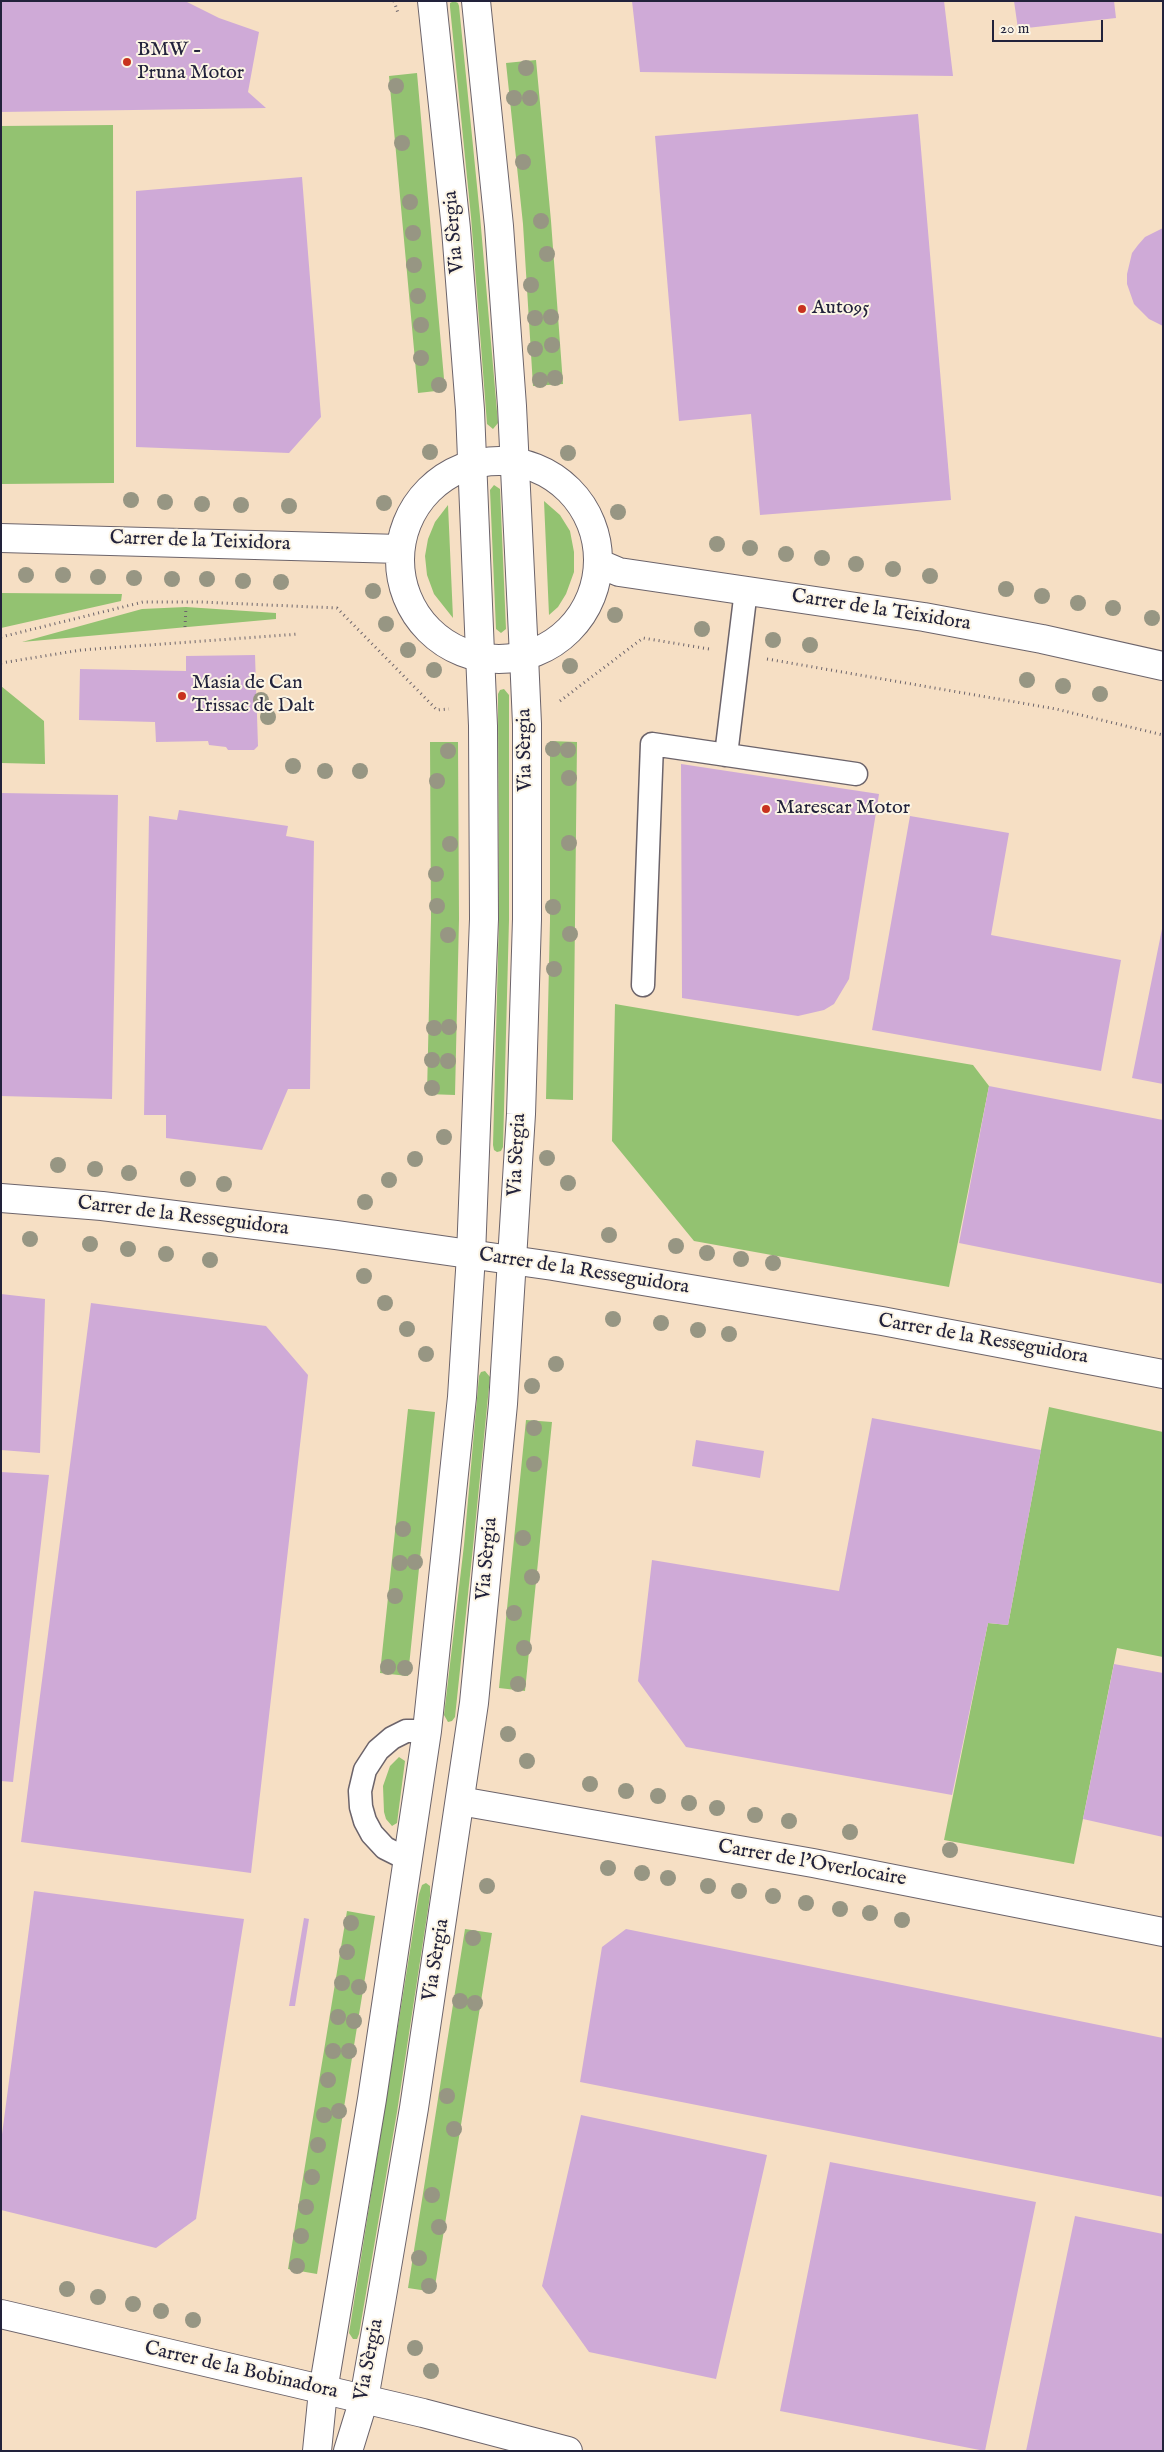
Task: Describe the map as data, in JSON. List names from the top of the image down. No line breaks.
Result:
{"streets":{"main road":["Via Sèrgia","Carrer de la Teixidora","Carrer de la Resseguidora","Carrer de l'Overlocaire","Carrer de la Bobinadora"]},"crossings":[["Via Sèrgia","Carrer de la Resseguidora"],["Via Sèrgia","Carrer de l'Overlocaire"],["Via Sèrgia","Carrer de la Bobinadora"]],"places":["BMW - Pruna Motor","Auto95","Masia de Can Trissac de Dalt","Marescar Motor"],"scale_bar":"20 m"}
